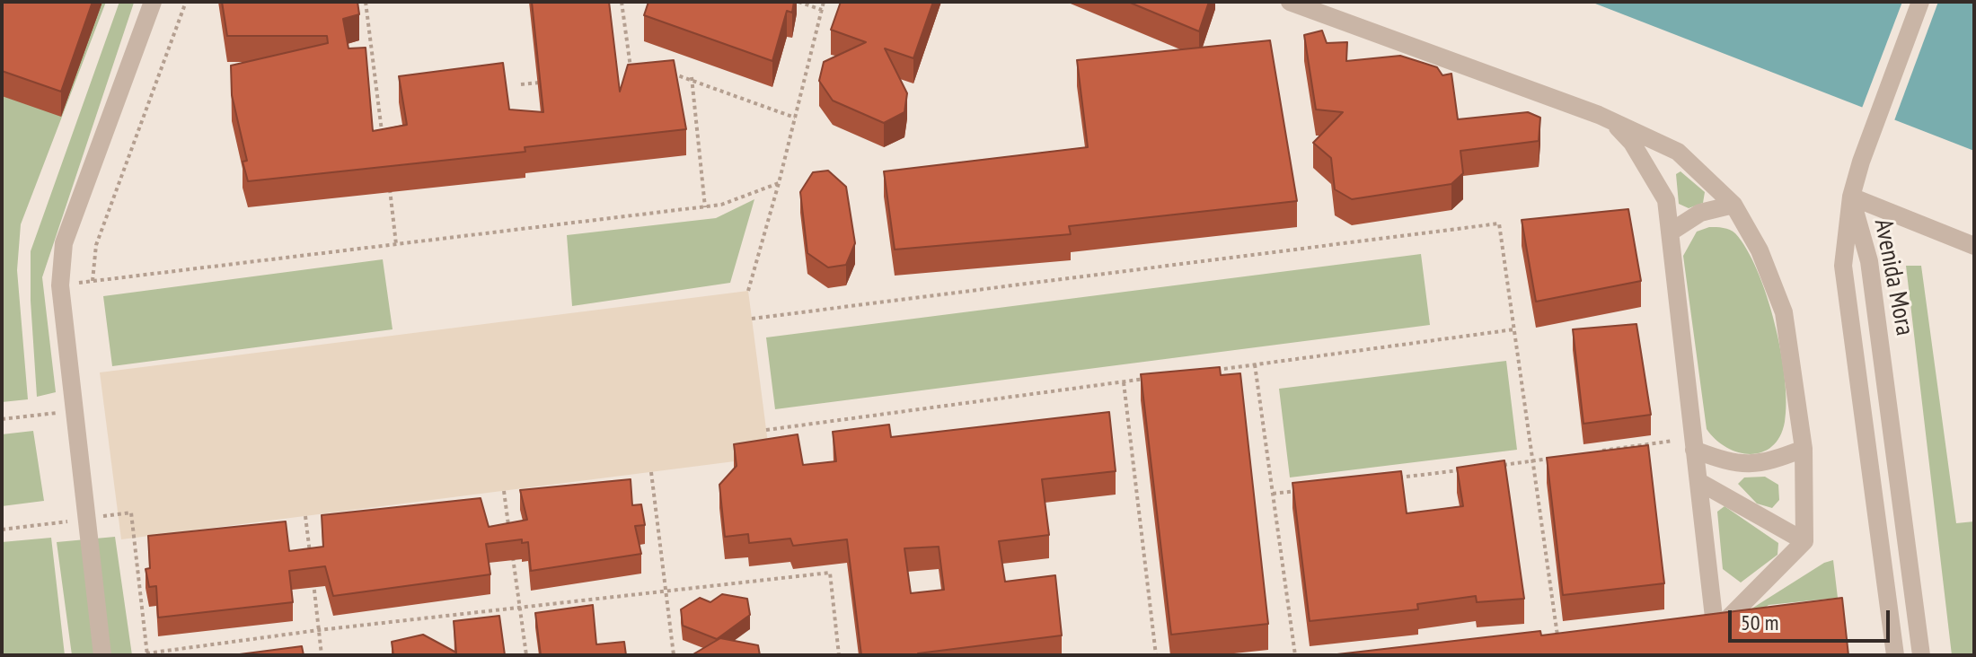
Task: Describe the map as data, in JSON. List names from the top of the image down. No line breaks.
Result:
{"streets":{"street":["Avenida Mora"]},"scale_bar":"50 m"}
